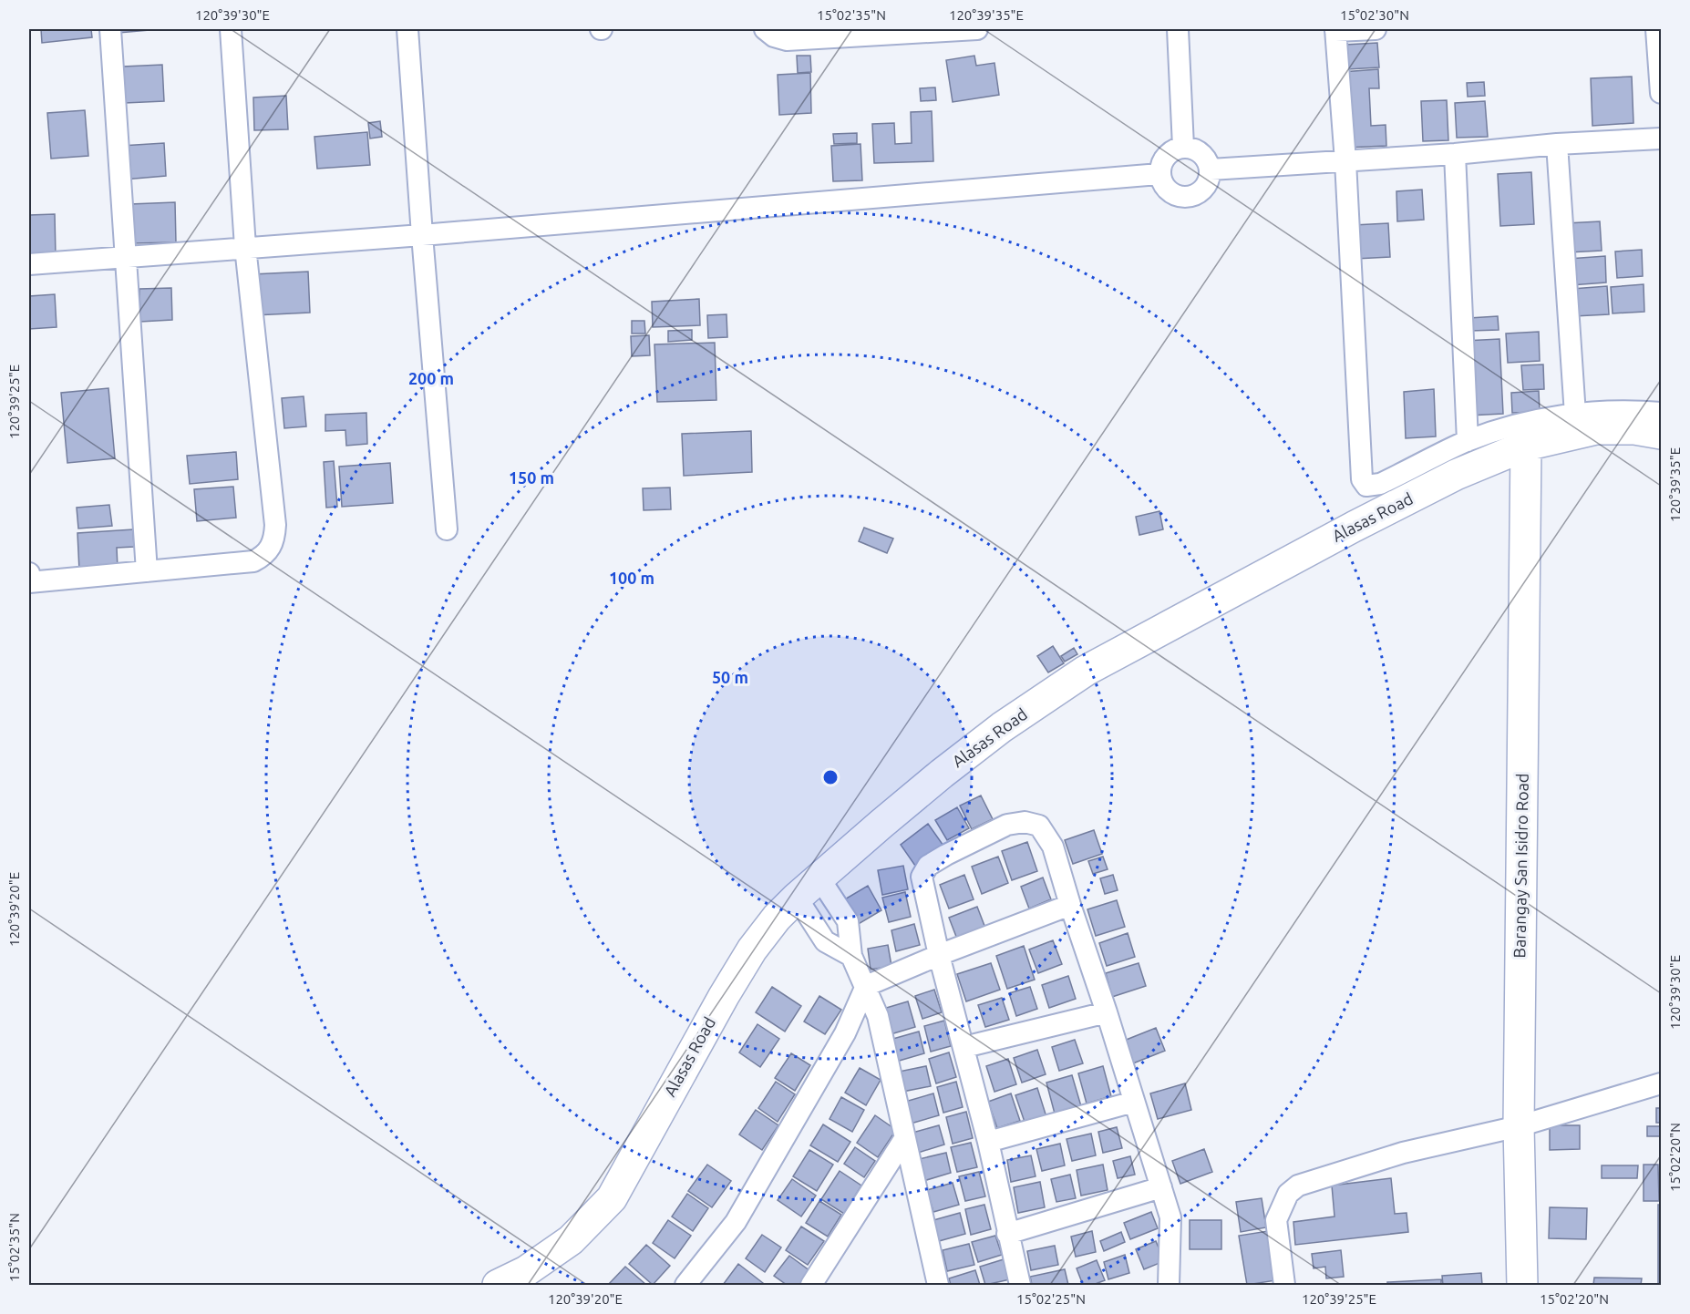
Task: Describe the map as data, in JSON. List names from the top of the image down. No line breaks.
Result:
{"streets":{"street":["Alasas Road","Barangay San Isidro Road"]},"crossings":[["Alasas Road","Barangay San Isidro Road"]],"coordinates":["120°39'30\"E","15°02'35\"N","120°39'35\"E","15°02'30\"N","120°39'25\"E","120°39'20\"E","15°02'20\"N","15°02'25\"N"],"rings":["200 m","150 m","100 m","50 m"]}
